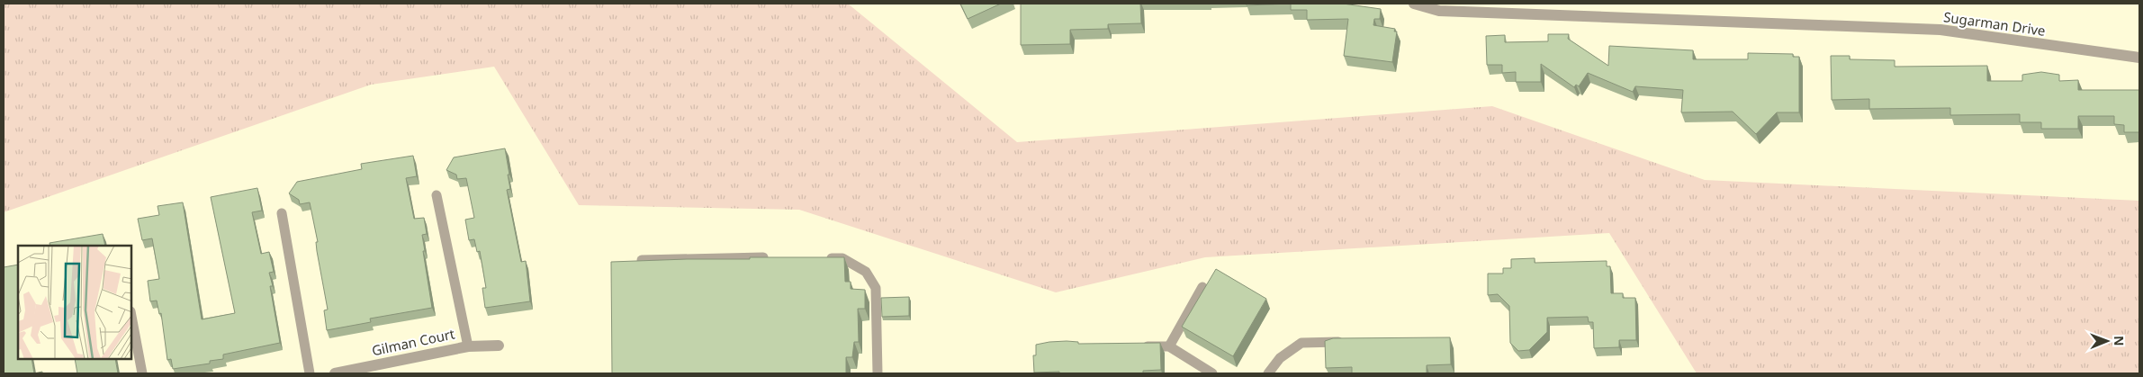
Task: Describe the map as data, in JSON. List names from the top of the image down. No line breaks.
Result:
{"streets":{"street":["Sugarman Drive","Gilman Court"]},"north":"right"}
